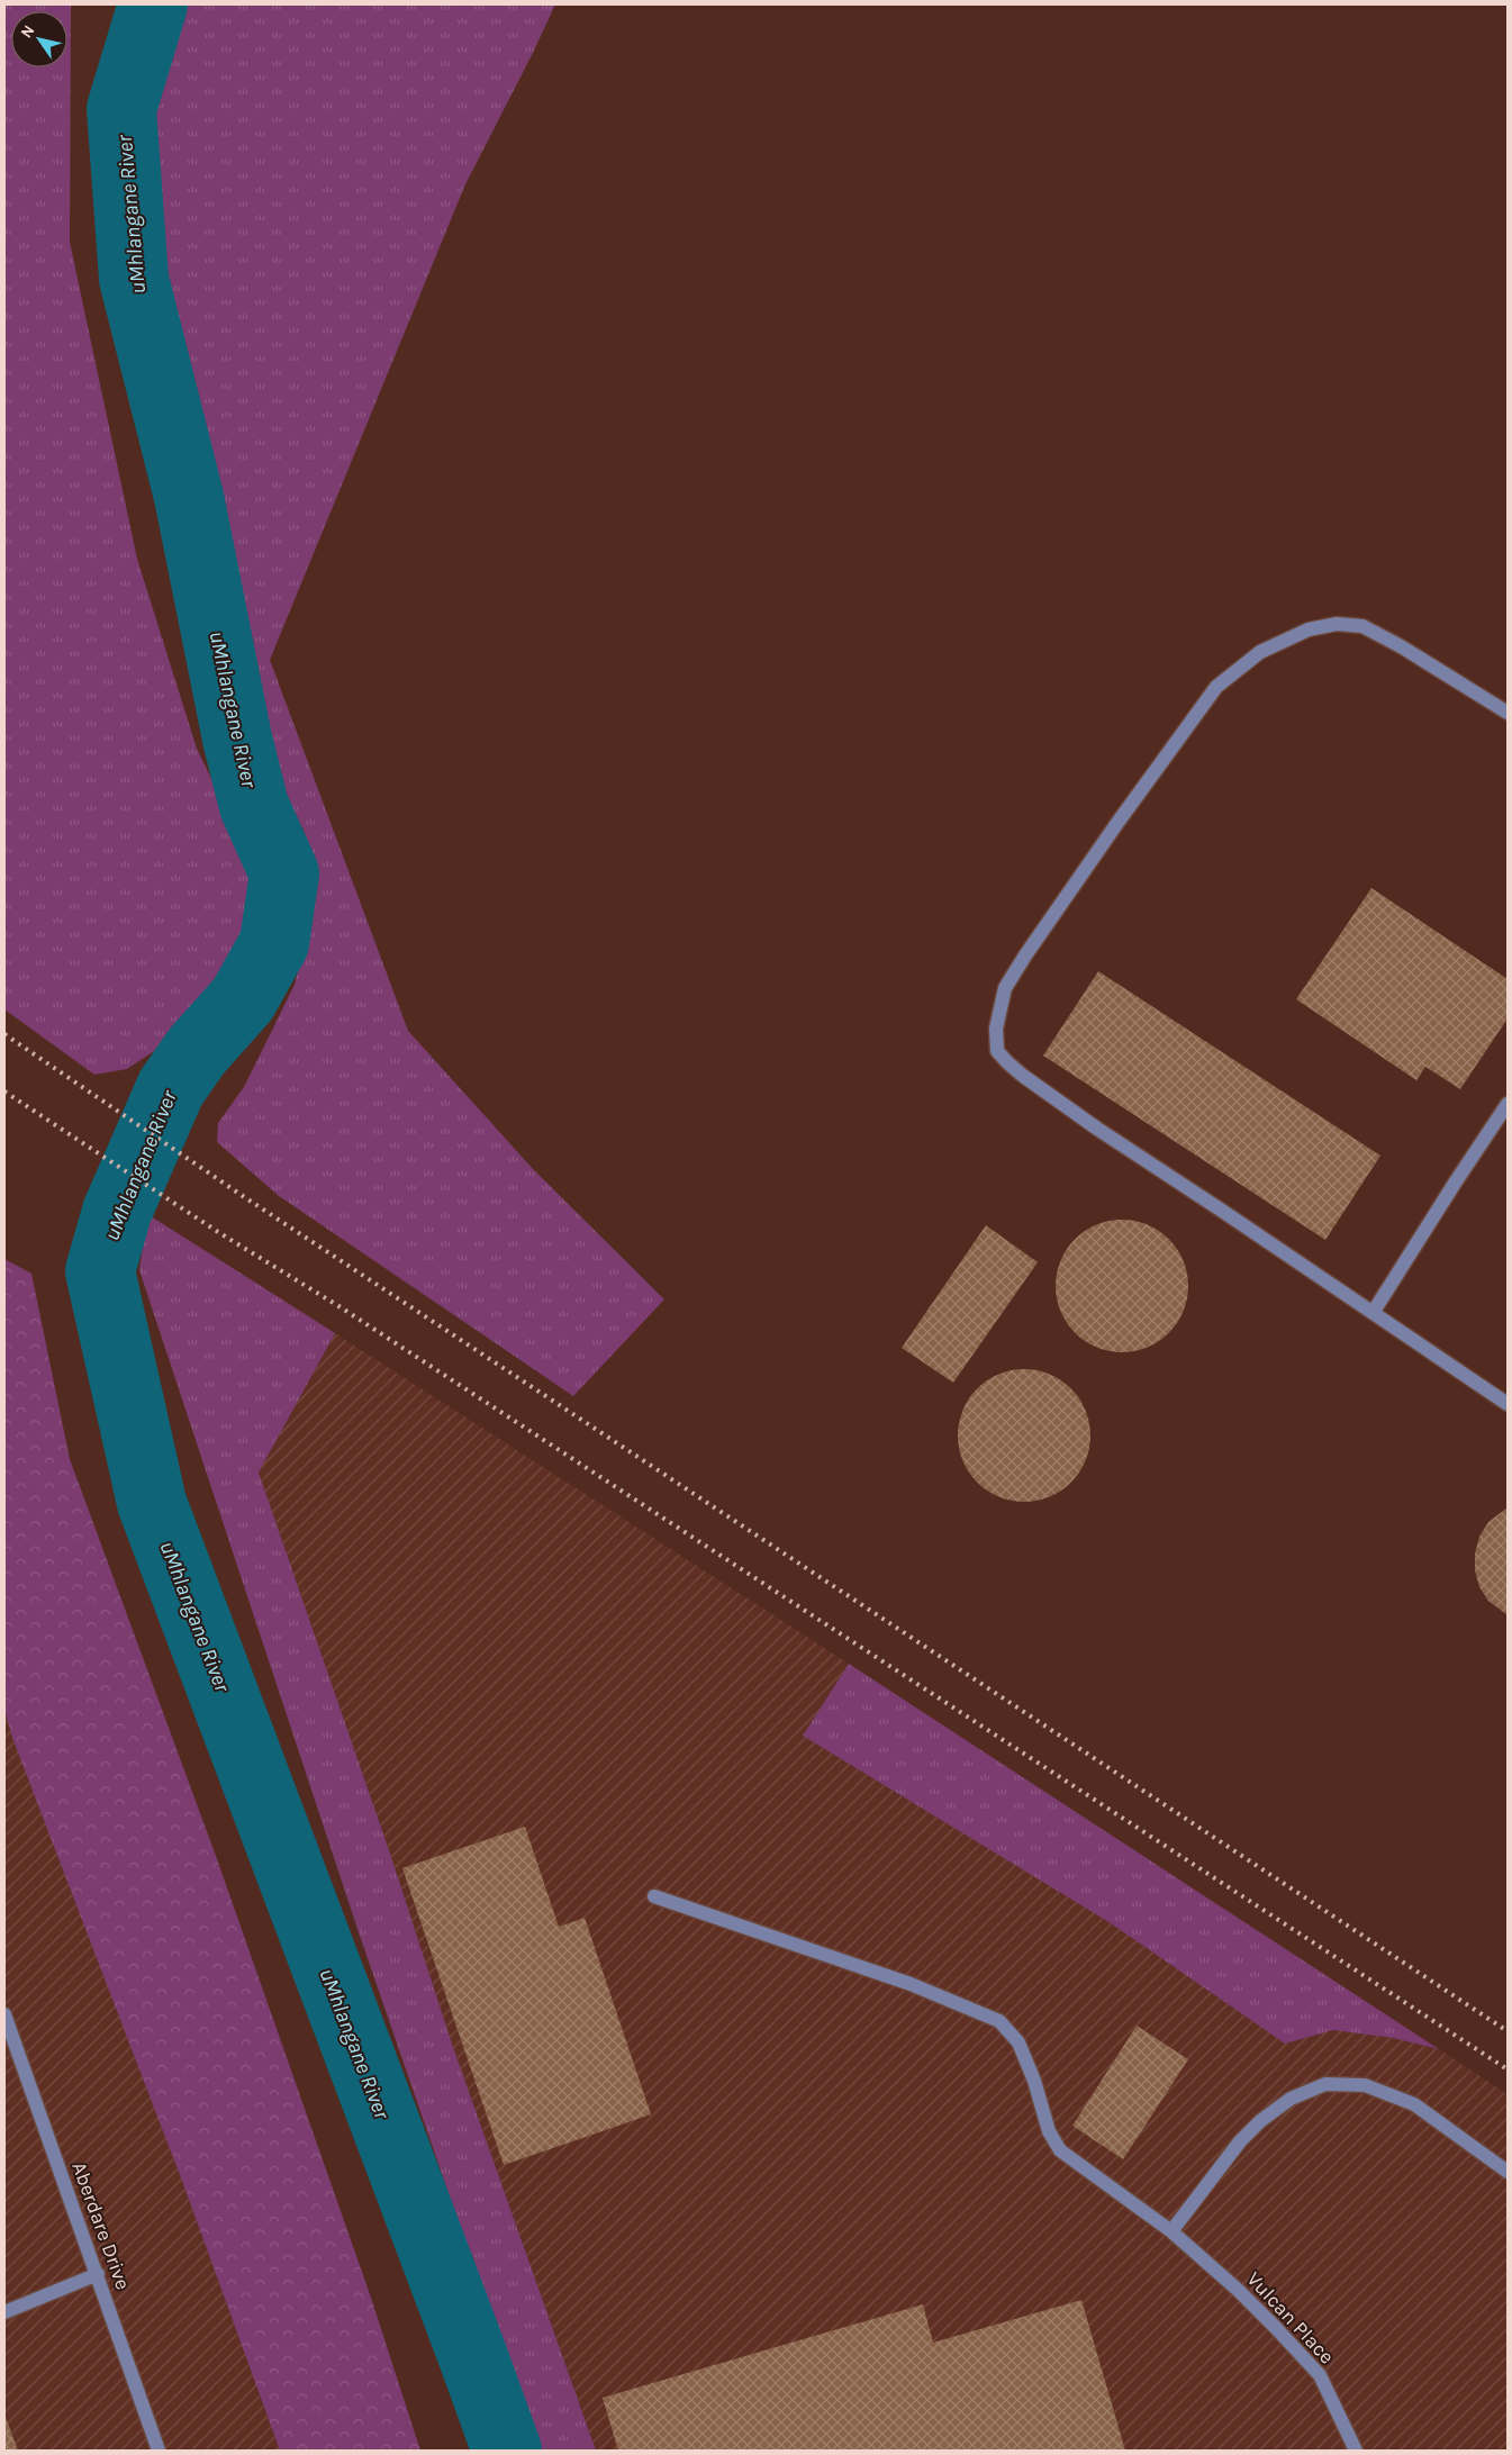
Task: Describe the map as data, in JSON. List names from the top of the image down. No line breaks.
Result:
{"streets":{"street":["Aberdare Drive","Vulcan Place"]},"water":["uMhlangane River"],"north":"top left"}
